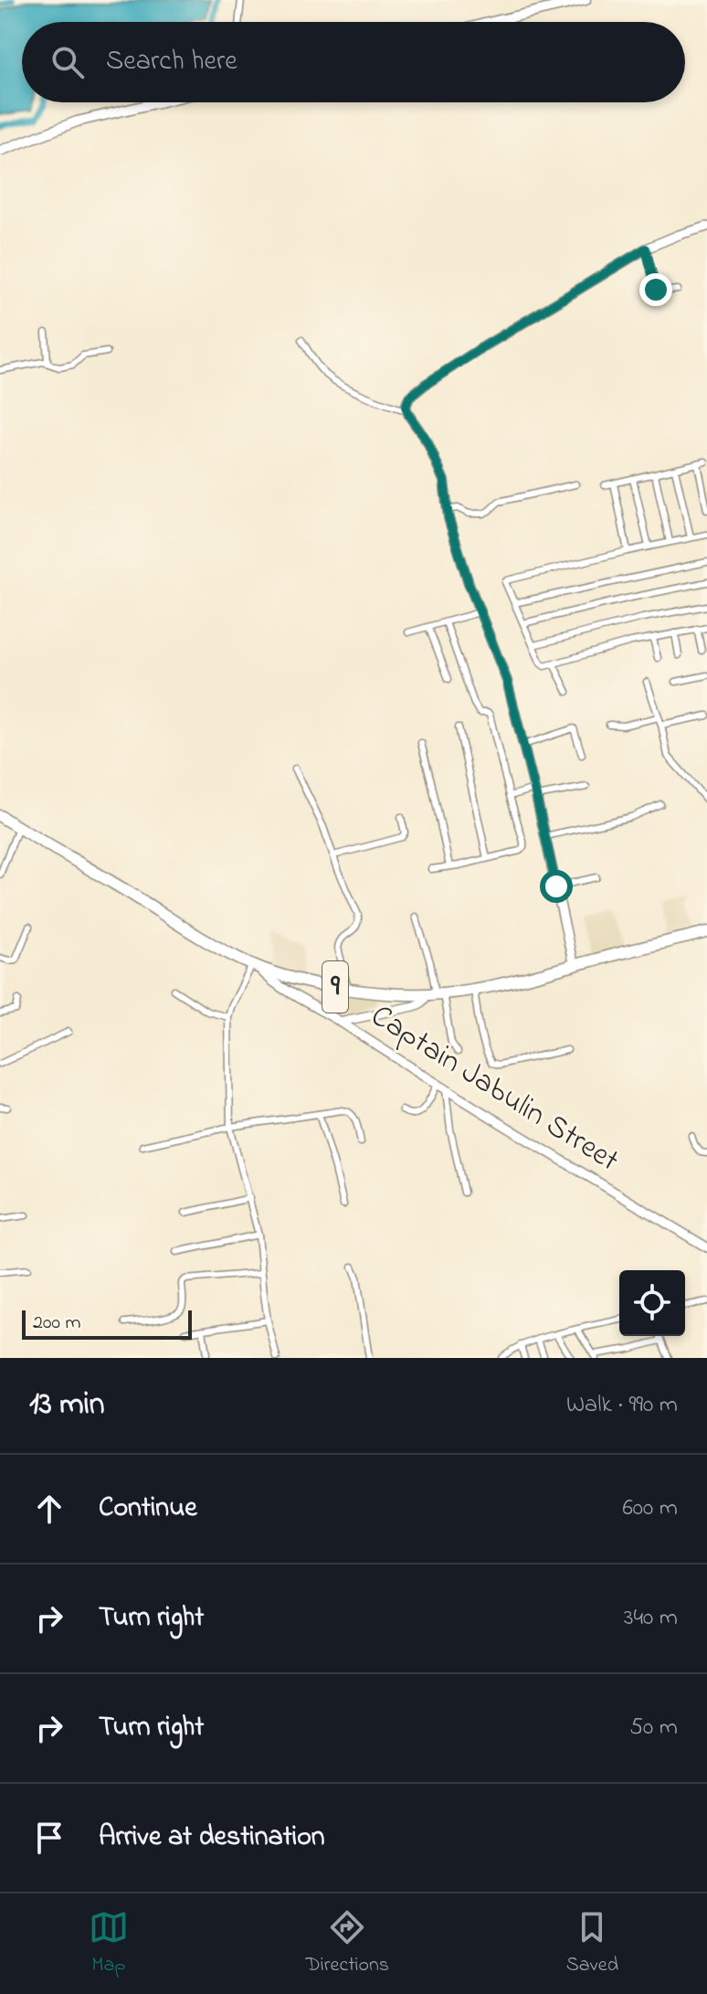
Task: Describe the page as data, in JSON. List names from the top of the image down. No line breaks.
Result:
{"streets":{"highway":["9"],"street":["Captain Jabulin Street"]},"crossings":[["9","Captain Jabulin Street"]],"scale_bar":"200 m","page":{"search":"Search here","scale":"200 m","heading":["13 min","Walk · 990 m"],"list":[["Continue","600 m"],["Turn right","340 m"],["Turn right","50 m"],"Arrive at destination"],"nav":["Map","Directions","Saved"]}}
